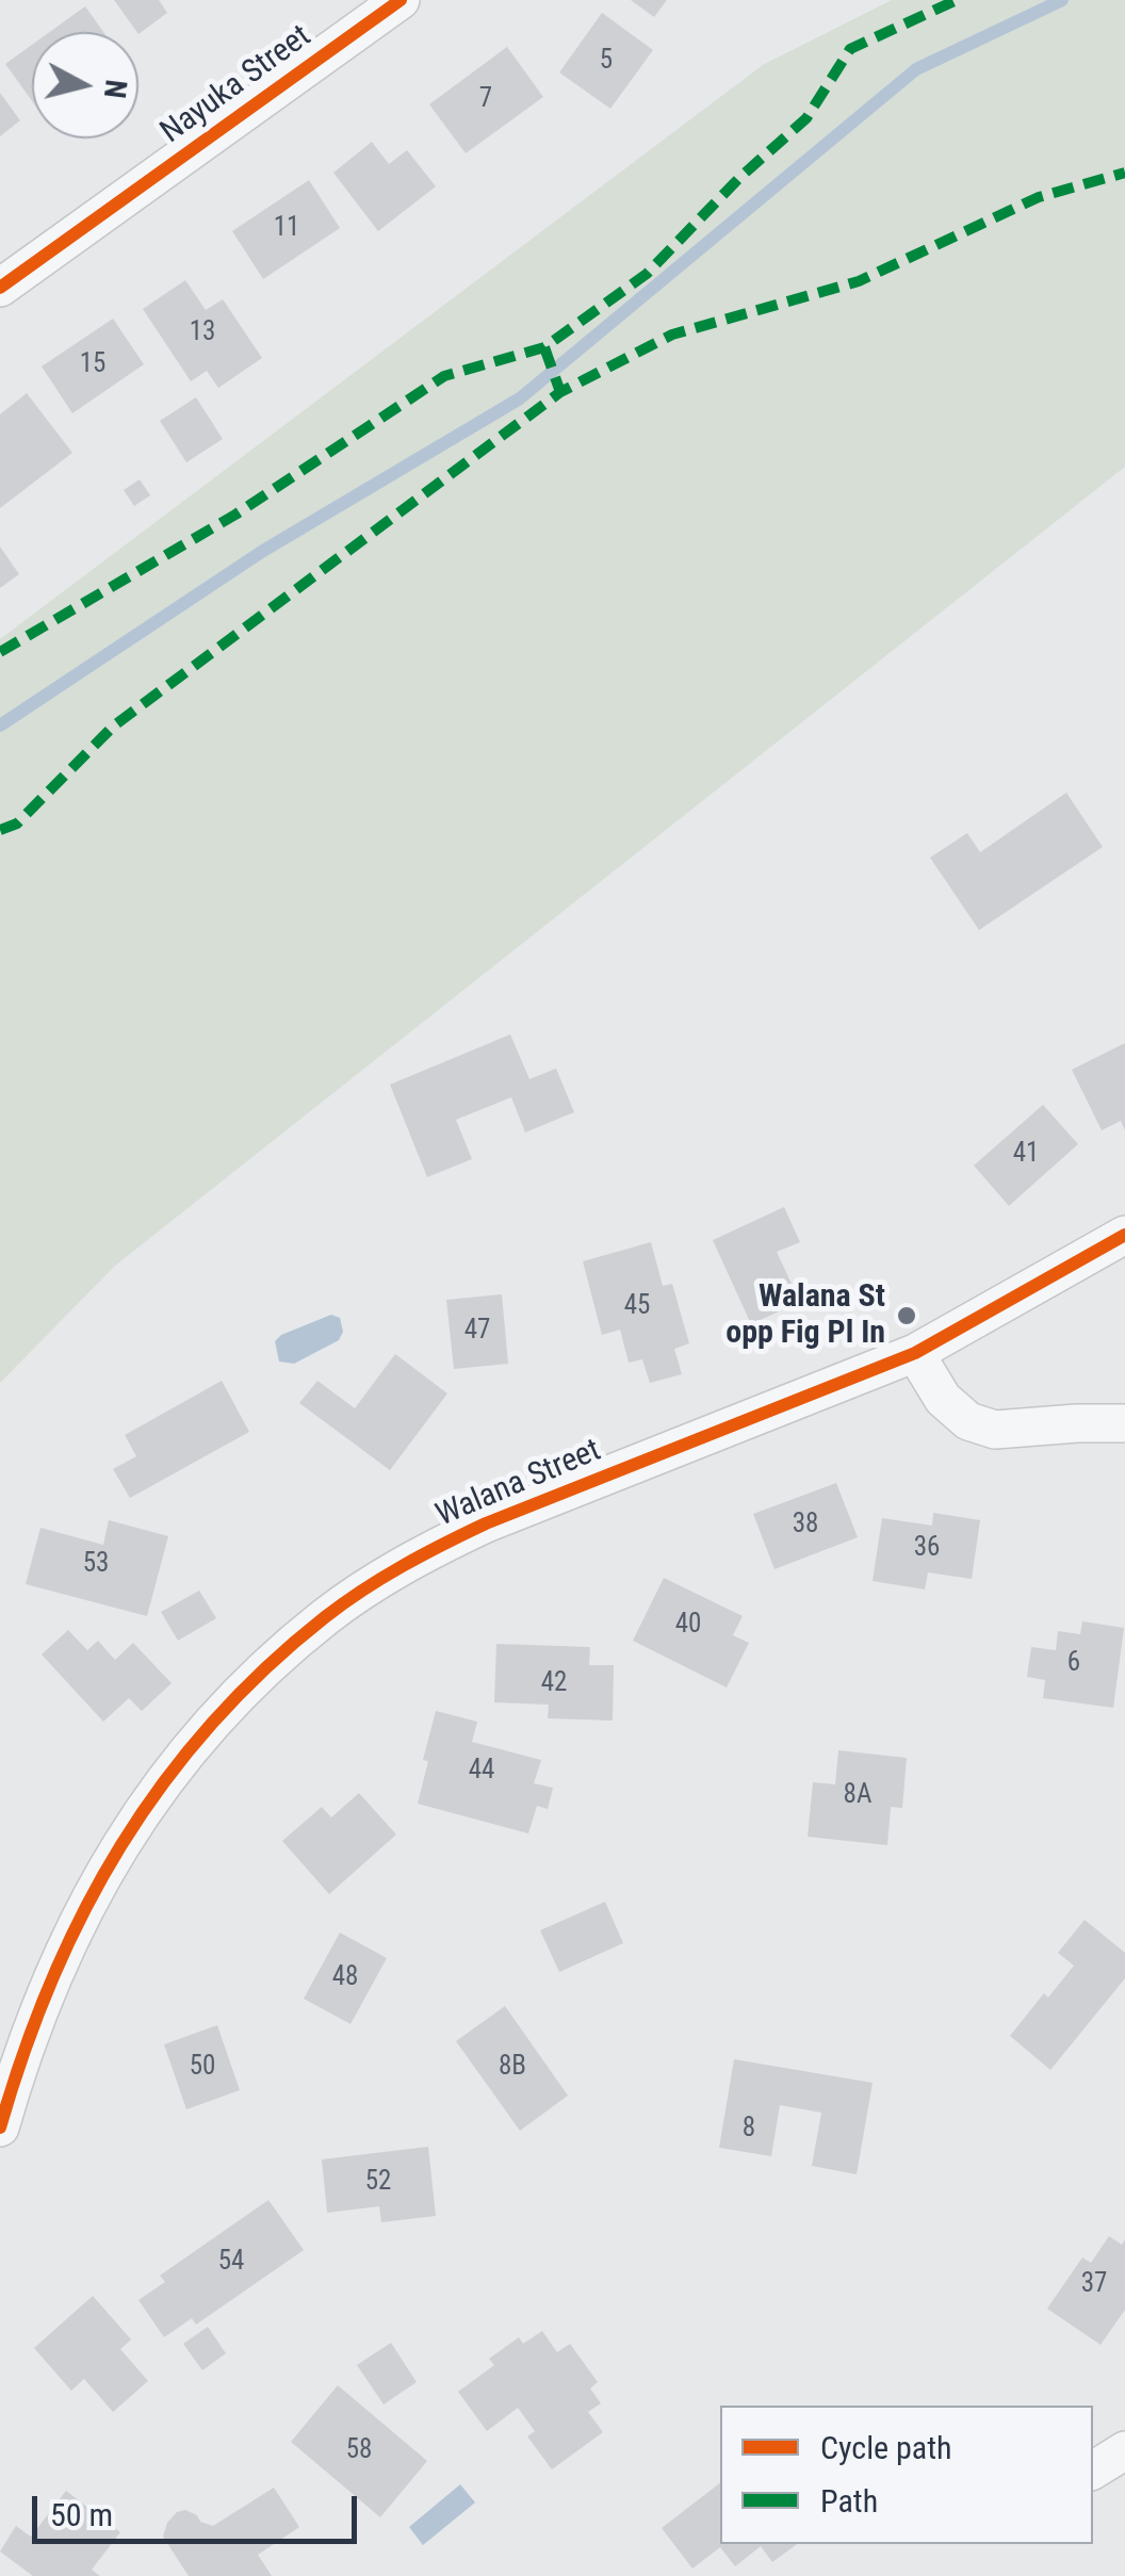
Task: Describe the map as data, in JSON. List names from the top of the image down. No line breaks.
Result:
{"streets":{"street":["Nayuka Street","Walana Street"]},"places":["Walana St opp Fig Pl In"],"house_numbers":["5","7","11","13","15","41","45","47","38","36","53","40","6","42","44","8A","48","50","8B","8","52","54","37","58"],"legend":["Cycle path","Path"],"scale_bar":"50 m","north":"right"}
